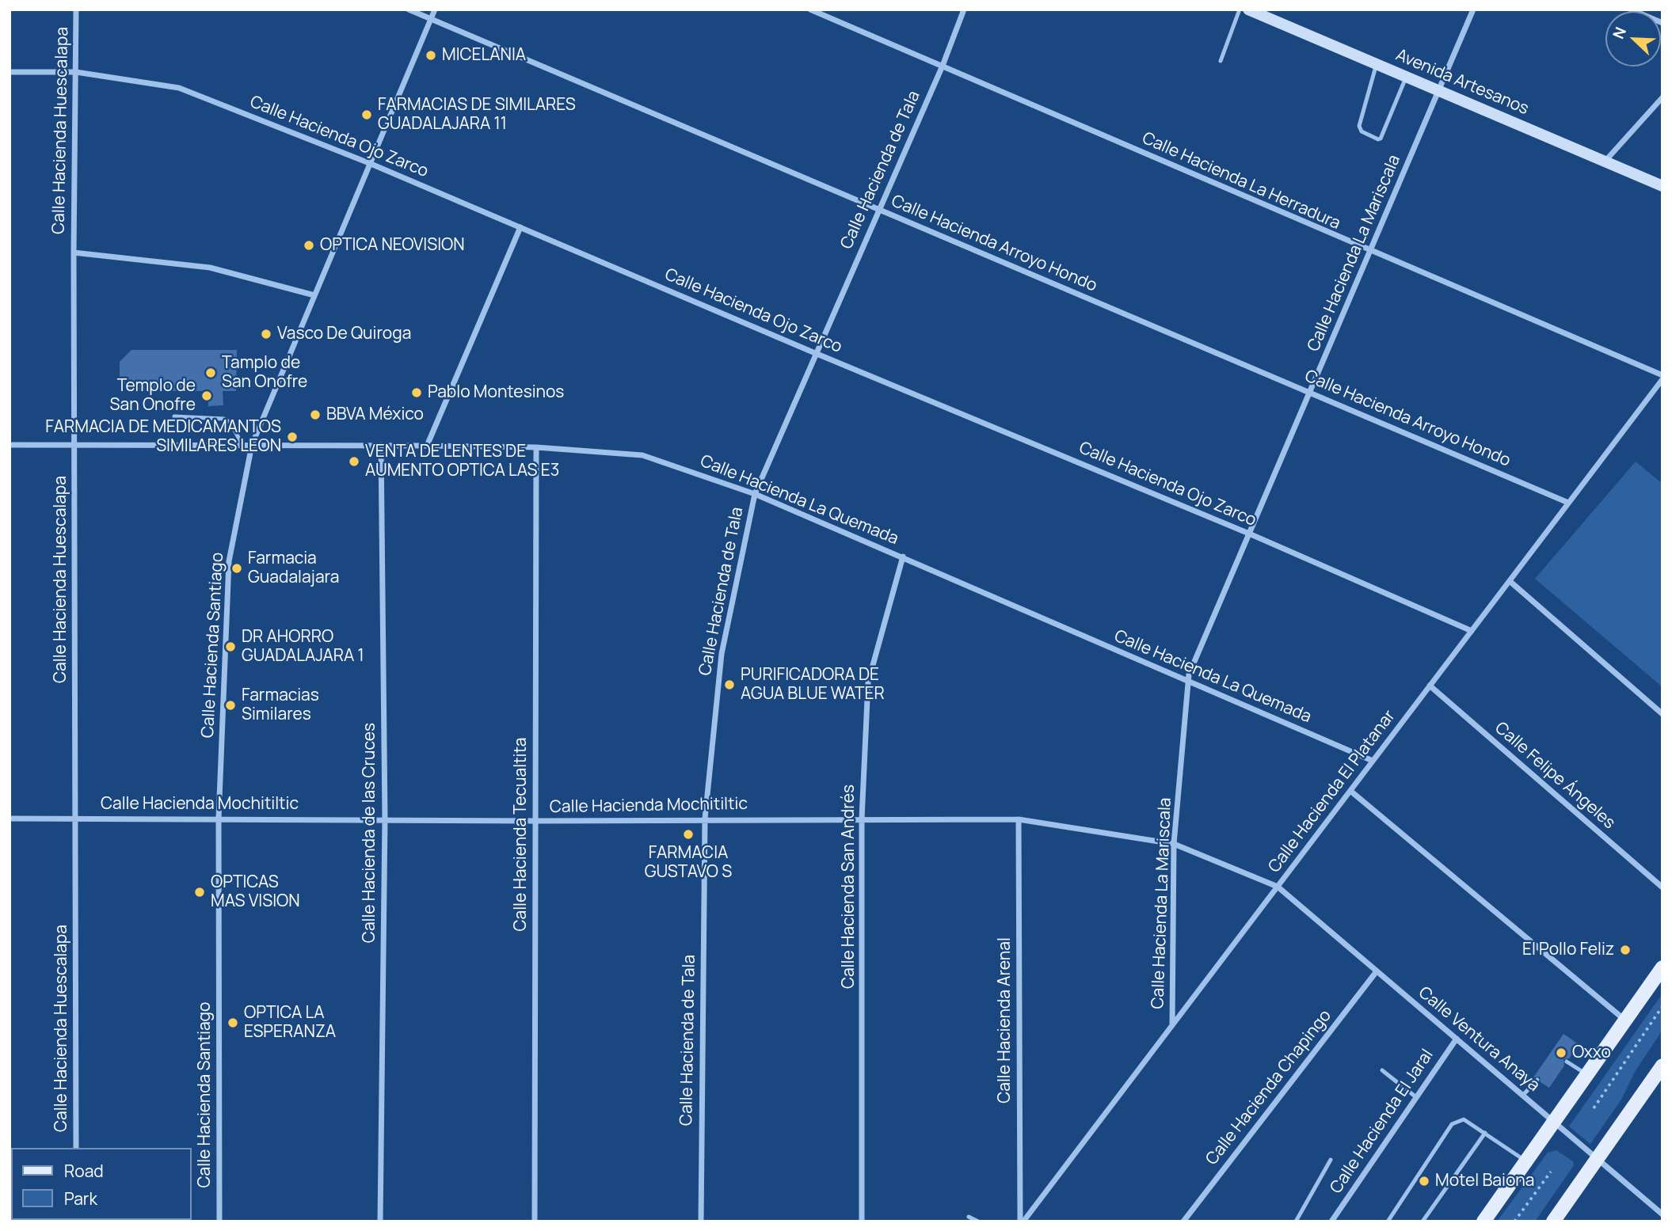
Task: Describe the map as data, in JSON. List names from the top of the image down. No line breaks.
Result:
{"streets":{"main road":["Avenida Artesanos"],"street":["Calle Hacienda Huescalapa","Calle Hacienda Ojo Zarco","Calle Hacienda de Tala","Calle Hacienda La Herradura","Calle Hacienda Arroyo Hondo","Calle Hacienda La Mariscala","Calle Hacienda La Quemada","Calle Hacienda Santiago","Calle Felipe Ángeles","Calle Hacienda El Platanar","Calle Hacienda Mochitiltic","Calle Hacienda de las Cruces","Calle Hacienda Tecualtita","Calle Hacienda San Andrés","Calle Hacienda Arenal","Calle Ventura Anaya","Calle Hacienda Chapingo","Calle Hacienda El Jaral"]},"crossings":[["Avenida Artesanos","Calle Hacienda La Mariscala"],["Calle Hacienda Huescalapa","Calle Hacienda Ojo Zarco"],["Calle Hacienda Huescalapa","Calle Hacienda La Quemada"],["Calle Hacienda Huescalapa","Calle Hacienda Mochitiltic"],["Calle Hacienda Ojo Zarco","Calle Hacienda de Tala"],["Calle Hacienda Ojo Zarco","Calle Hacienda La Mariscala"],["Calle Hacienda Ojo Zarco","Calle Hacienda Santiago"],["Calle Hacienda Ojo Zarco","Calle Hacienda El Platanar"],["Calle Hacienda de Tala","Calle Hacienda La Herradura"],["Calle Hacienda de Tala","Calle Hacienda Arroyo Hondo"],["Calle Hacienda de Tala","Calle Hacienda La Quemada"],["Calle Hacienda de Tala","Calle Hacienda Mochitiltic"],["Calle Hacienda La Herradura","Calle Hacienda La Mariscala"],["Calle Hacienda La Herradura","Calle Hacienda El Platanar"],["Calle Hacienda Arroyo Hondo","Calle Hacienda La Mariscala"],["Calle Hacienda Arroyo Hondo","Calle Hacienda Santiago"],["Calle Hacienda Arroyo Hondo","Calle Hacienda El Platanar"],["Calle Hacienda La Mariscala","Calle Hacienda La Quemada"],["Calle Hacienda La Mariscala","Calle Hacienda El Platanar"],["Calle Hacienda La Mariscala","Calle Hacienda Mochitiltic"],["Calle Hacienda La Quemada","Calle Hacienda Santiago"],["Calle Hacienda La Quemada","Calle Hacienda El Platanar"],["Calle Hacienda La Quemada","Calle Hacienda de las Cruces"],["Calle Hacienda La Quemada","Calle Hacienda Tecualtita"],["Calle Hacienda La Quemada","Calle Hacienda San Andrés"],["Calle Hacienda Santiago","Calle Hacienda Mochitiltic"],["Calle Felipe Ángeles","Calle Hacienda El Platanar"],["Calle Hacienda El Platanar","Calle Hacienda Mochitiltic"],["Calle Hacienda El Platanar","Calle Hacienda Arenal"],["Calle Hacienda El Platanar","Calle Ventura Anaya"],["Calle Hacienda Mochitiltic","Calle Hacienda de las Cruces"],["Calle Hacienda Mochitiltic","Calle Hacienda Tecualtita"],["Calle Hacienda Mochitiltic","Calle Hacienda San Andrés"],["Calle Hacienda Mochitiltic","Calle Hacienda Arenal"],["Calle Hacienda Mochitiltic","Calle Ventura Anaya"],["Calle Ventura Anaya","Calle Hacienda Chapingo"],["Calle Ventura Anaya","Calle Hacienda El Jaral"]],"places":["MICELANIA","FARMACIAS DE SIMILARES GUADALAJARA 11","OPTICA NEOVISION","Vasco De Quiroga","Tamplo de San Onofre","Pablo Montesinos","Templo de San Onofre","BBVA México","FARMACIA DE MEDICAMANTOS SIMILARES LEON","VENTA DE LENTES DE AUMENTO OPTICA LAS E3","Farmacia Guadalajara","DR AHORRO GUADALAJARA 1","PURIFICADORA DE AGUA BLUE WATER","Farmacias Similares","FARMACIA GUSTAVO S","OPTICAS MAS VISION","El Pollo Feliz","OPTICA LA ESPERANZA","Oxxo","Motel Baiona"],"legend":["Road","Park"],"north":"top left"}
